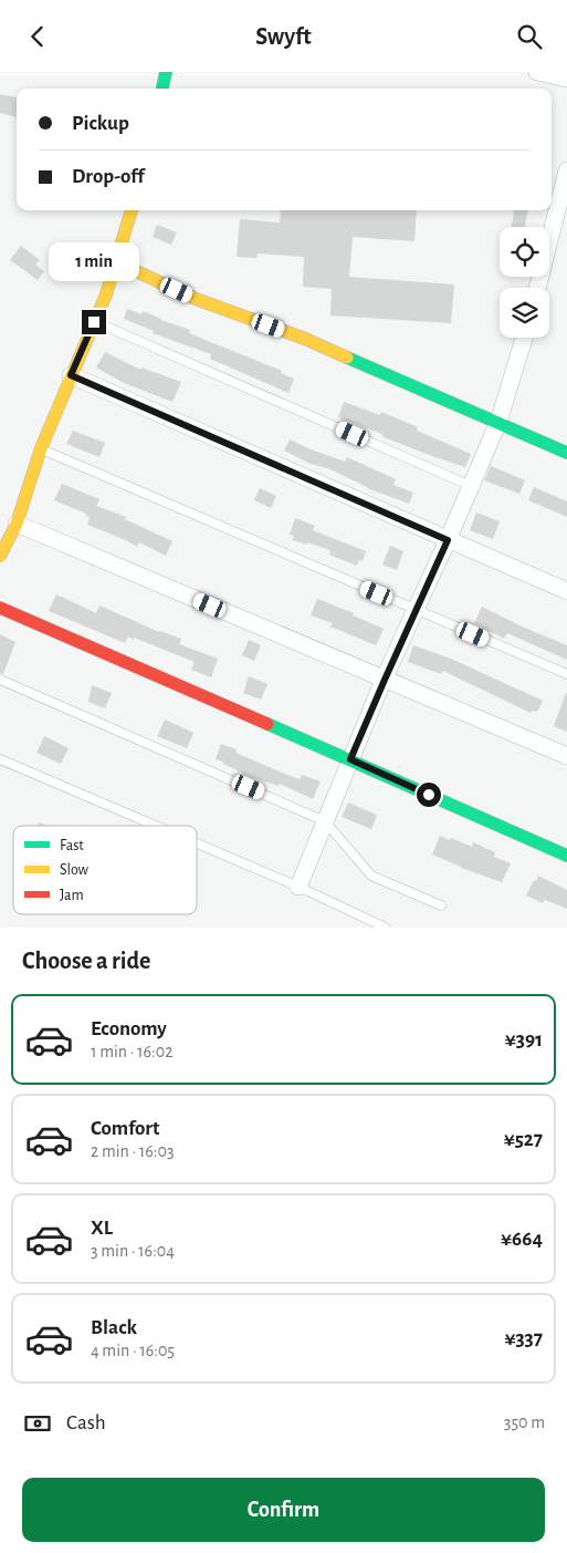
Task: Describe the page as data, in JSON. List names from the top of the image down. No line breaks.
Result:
{"legend":["Fast","Slow","Jam"],"page":{"header":"Swyft","banner":["Pickup","Drop-off"],"bubble":"1 min","heading":"Choose a ride","list":[{"name":"Economy","note":"1 min · 16:02","value":"¥391"},{"name":"Comfort","note":"2 min · 16:03","value":"¥527"},{"name":"XL","note":"3 min · 16:04","value":"¥664"},{"name":"Black","note":"4 min · 16:05","value":"¥337"}],"pay":["Cash","350 m"],"buttons":"Confirm"}}
